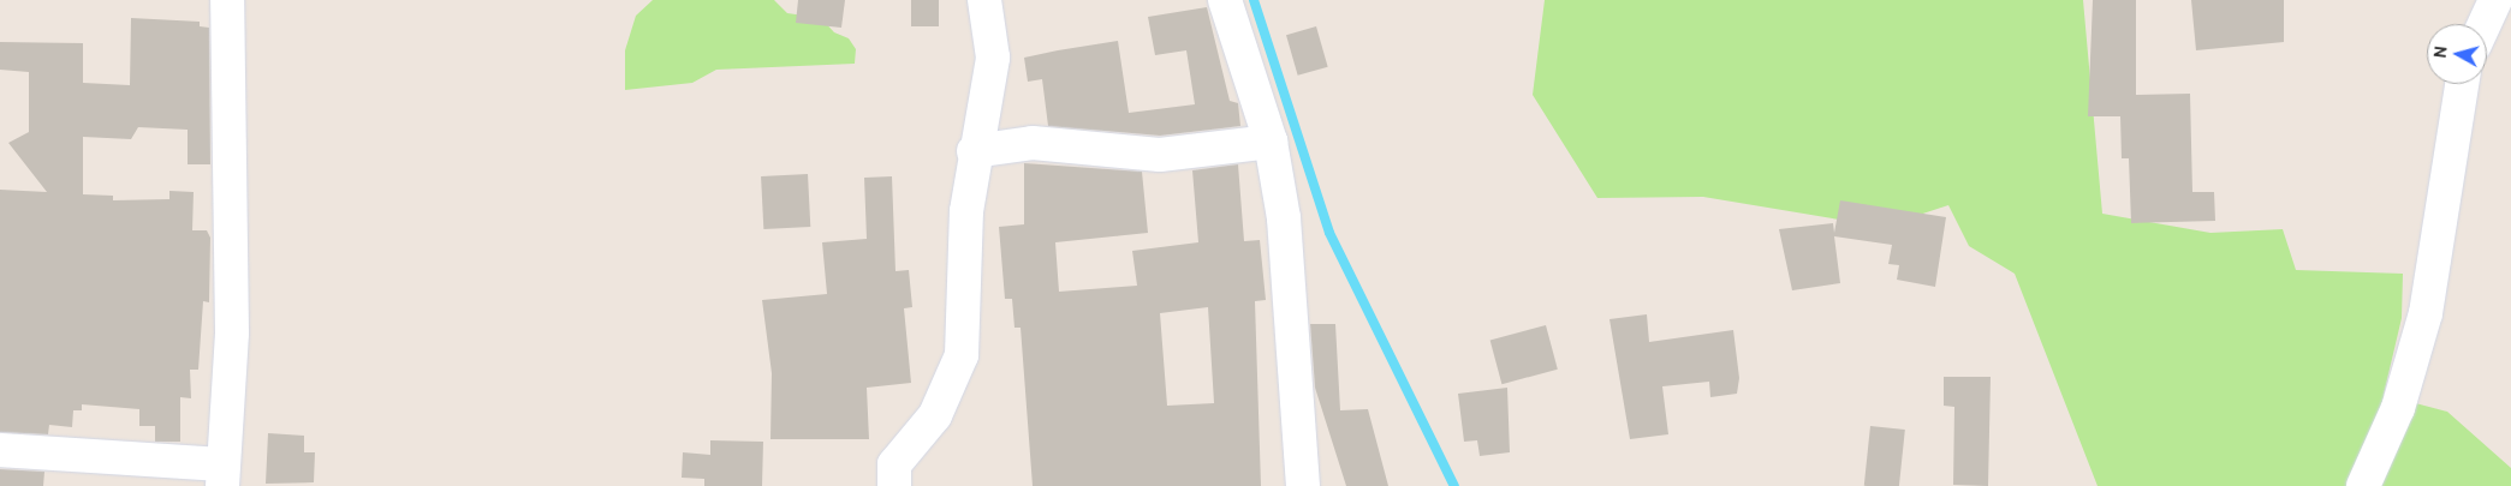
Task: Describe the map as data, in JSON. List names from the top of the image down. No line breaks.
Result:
{"north":"left"}
